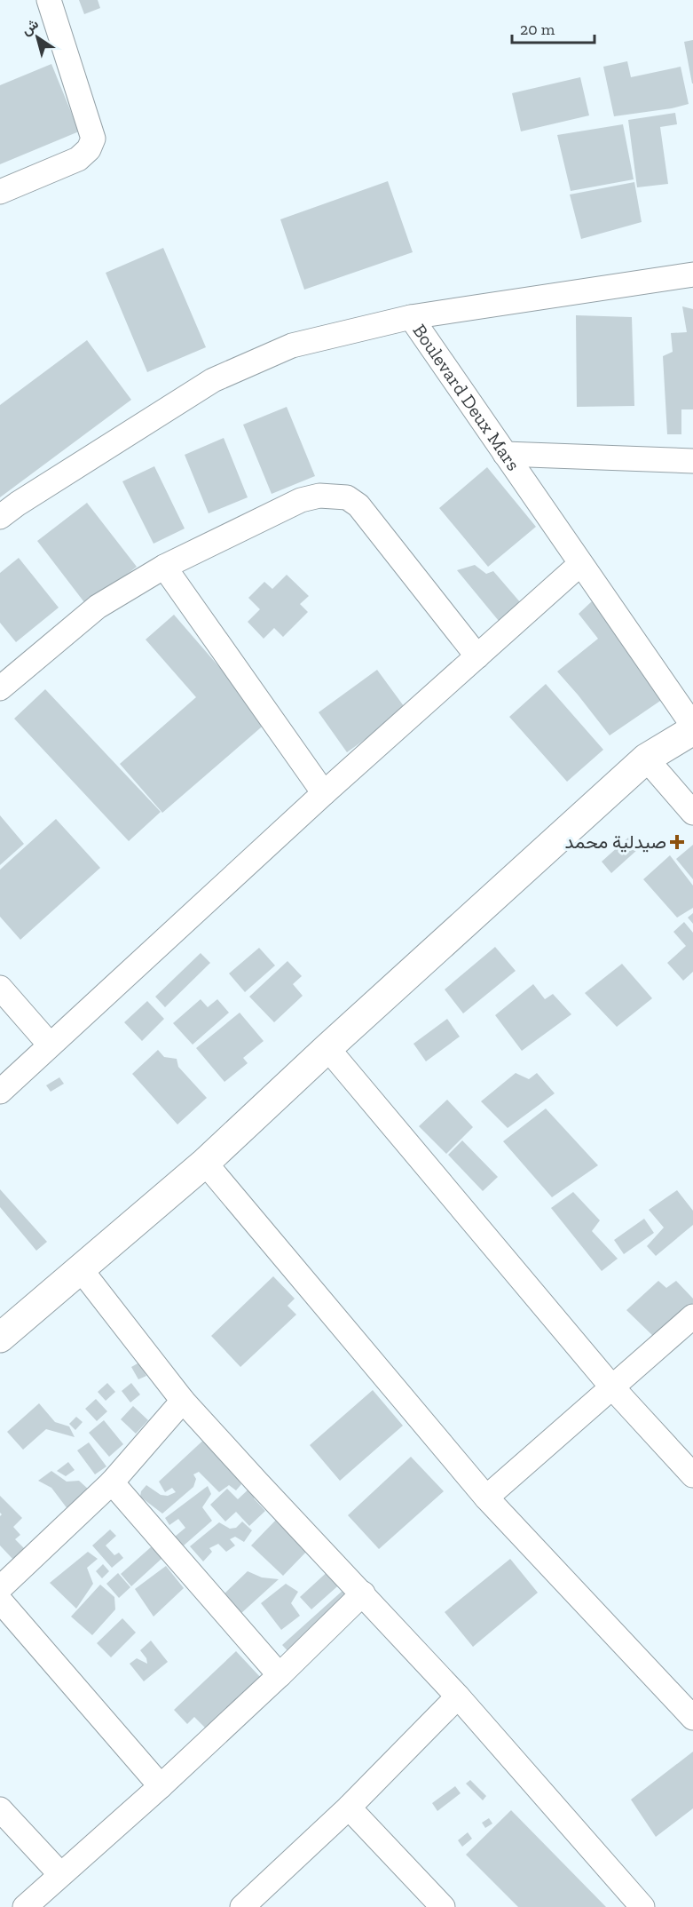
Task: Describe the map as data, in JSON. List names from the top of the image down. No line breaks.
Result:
{"streets":{"street":["Boulevard Deux Mars"]},"places":{"health":["صيدلية محمد"]},"scale_bar":"20 m","north":"top left"}
